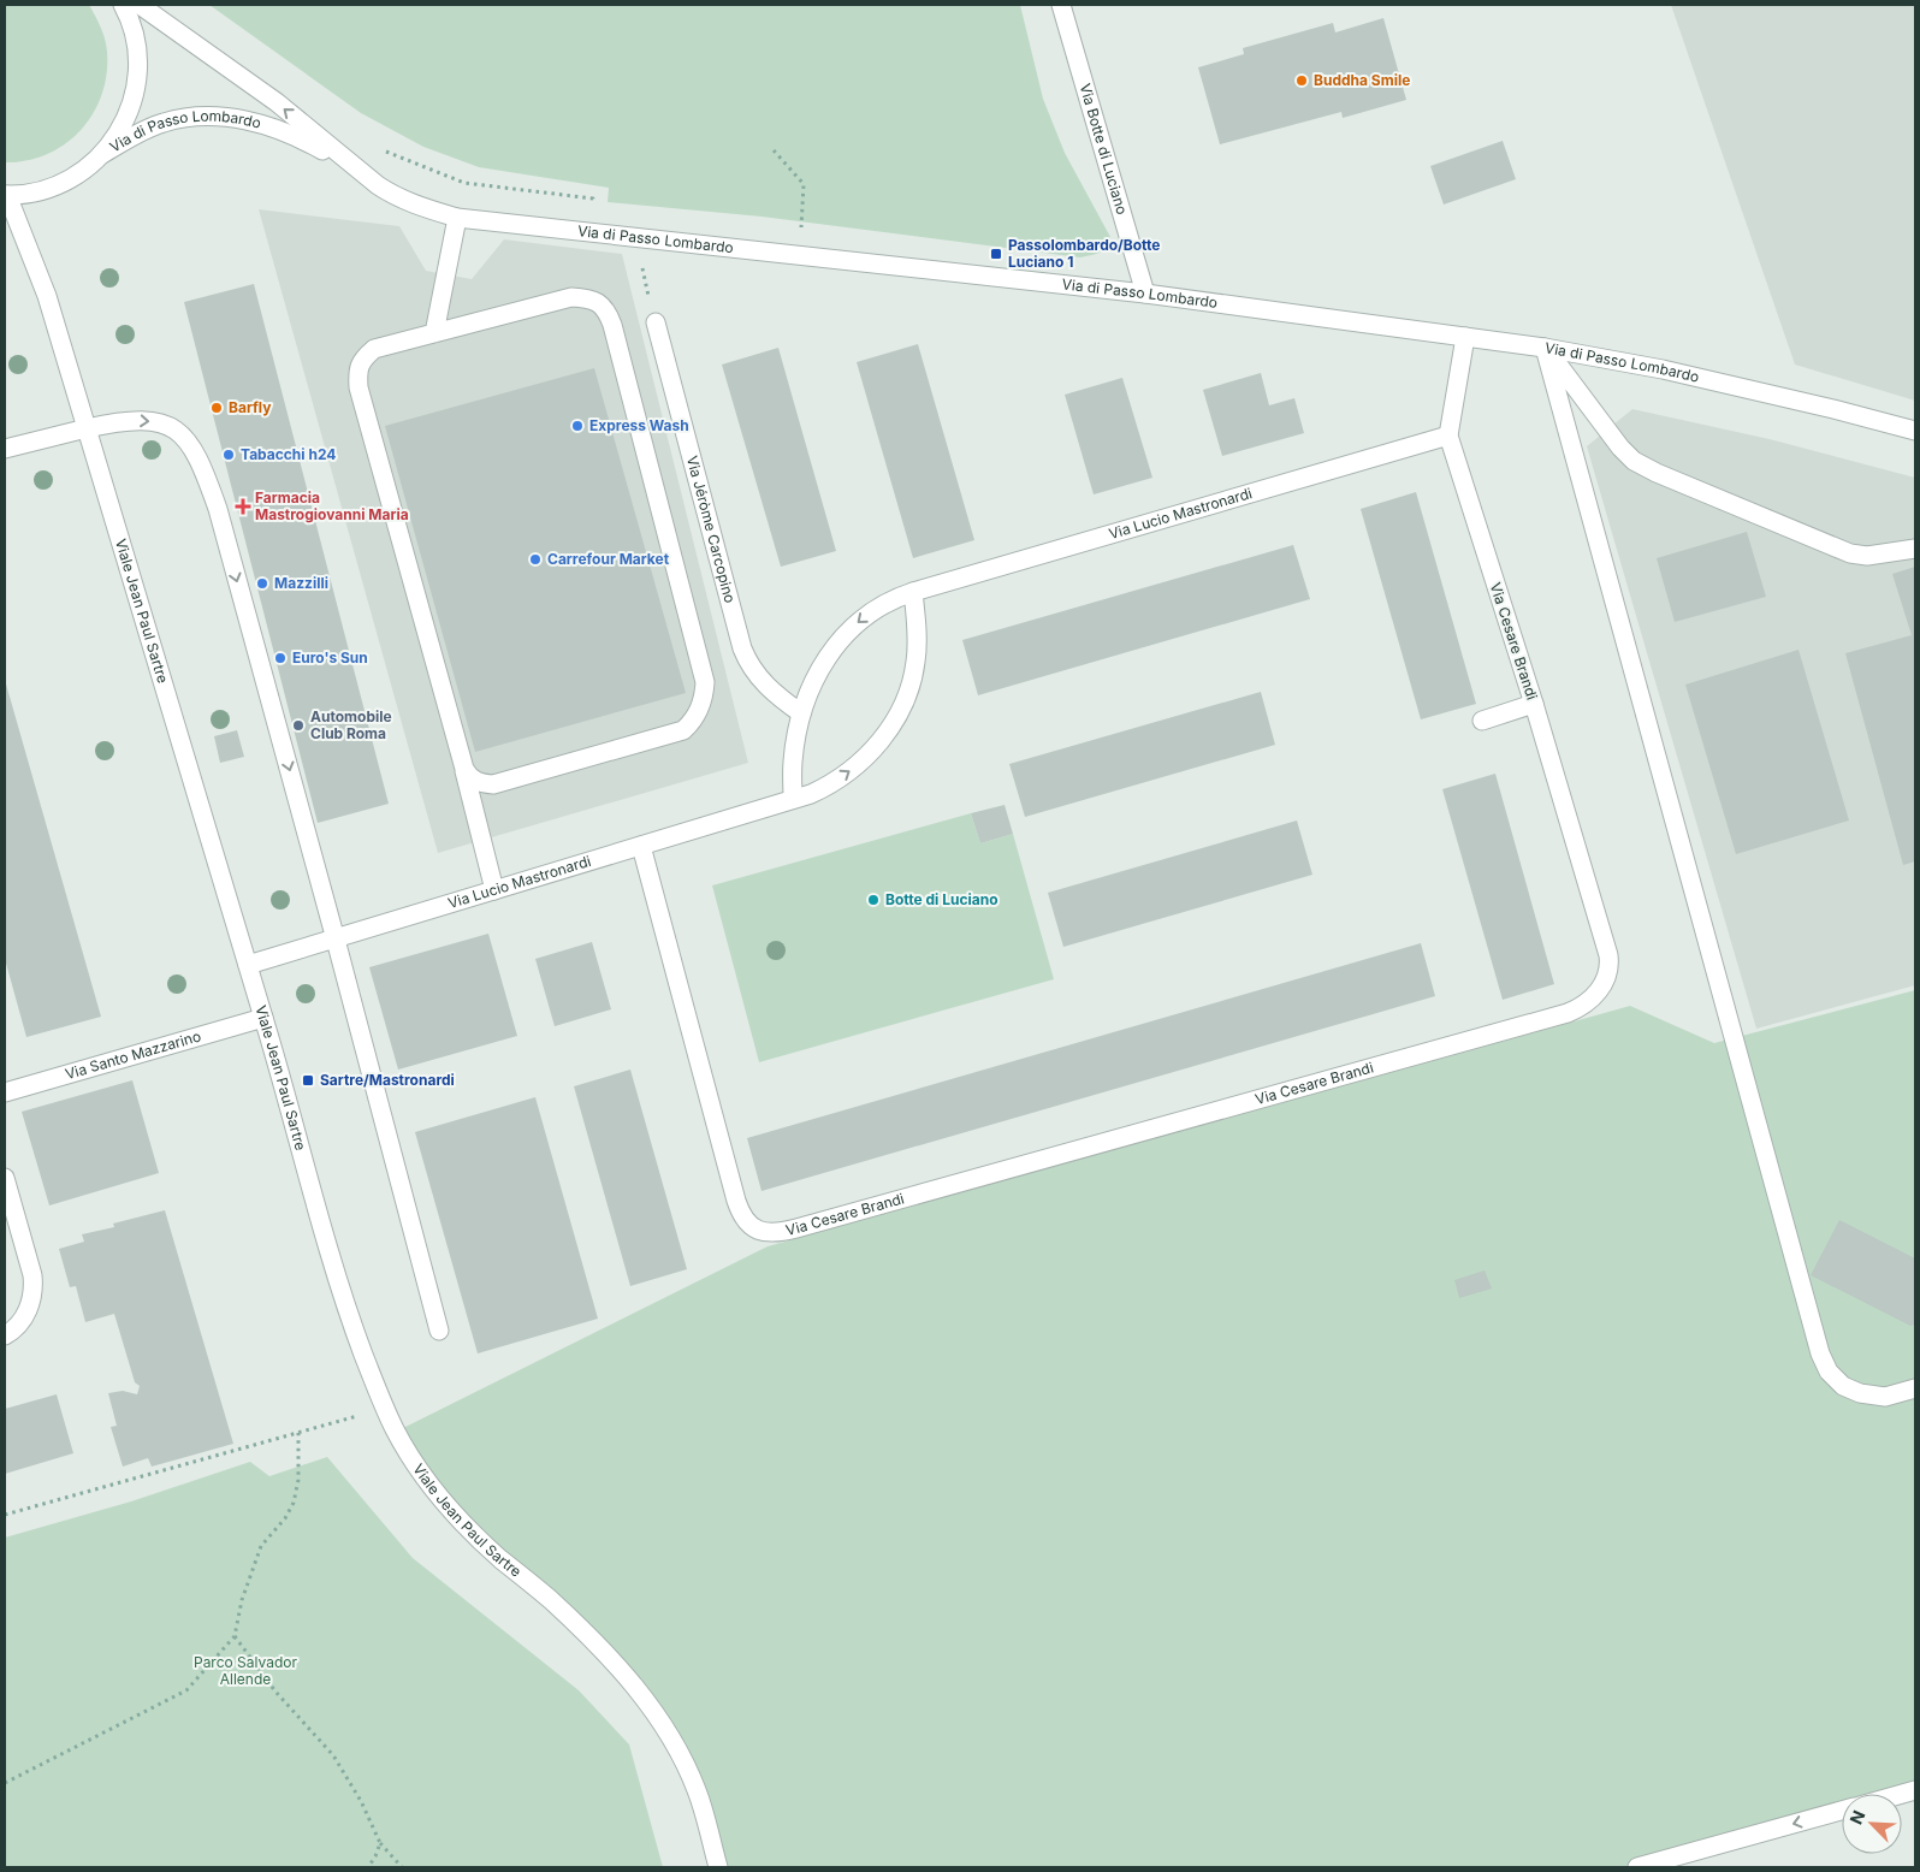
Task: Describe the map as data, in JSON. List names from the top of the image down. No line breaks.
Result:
{"streets":{"street":["Via di Passo Lombardo","Via Botte di Luciano","Via Lucio Mastronardi","Via Jéròme Carcopino","Viale Jean Paul Sartre","Via Cesare Brandi","Via Santo Mazzarino"]},"crossings":[["Via di Passo Lombardo","Via Botte di Luciano"],["Via di Passo Lombardo","Via Cesare Brandi"],["Via Lucio Mastronardi","Via Jéròme Carcopino"],["Via Lucio Mastronardi","Viale Jean Paul Sartre"],["Via Lucio Mastronardi","Via Cesare Brandi"],["Viale Jean Paul Sartre","Via Santo Mazzarino"]],"parks":["Parco Salvador Allende"],"places":{"other":["Buddha Smile","Barfly","Express Wash","Tabacchi h24","Carrefour Market","Mazzilli","Euro's Sun","Automobile Club Roma","Botte di Luciano"],"transit":["Passolombardo/Botte Luciano 1","Sartre/Mastronardi"],"health":["Farmacia Mastrogiovanni Maria"]},"north":"top left"}
